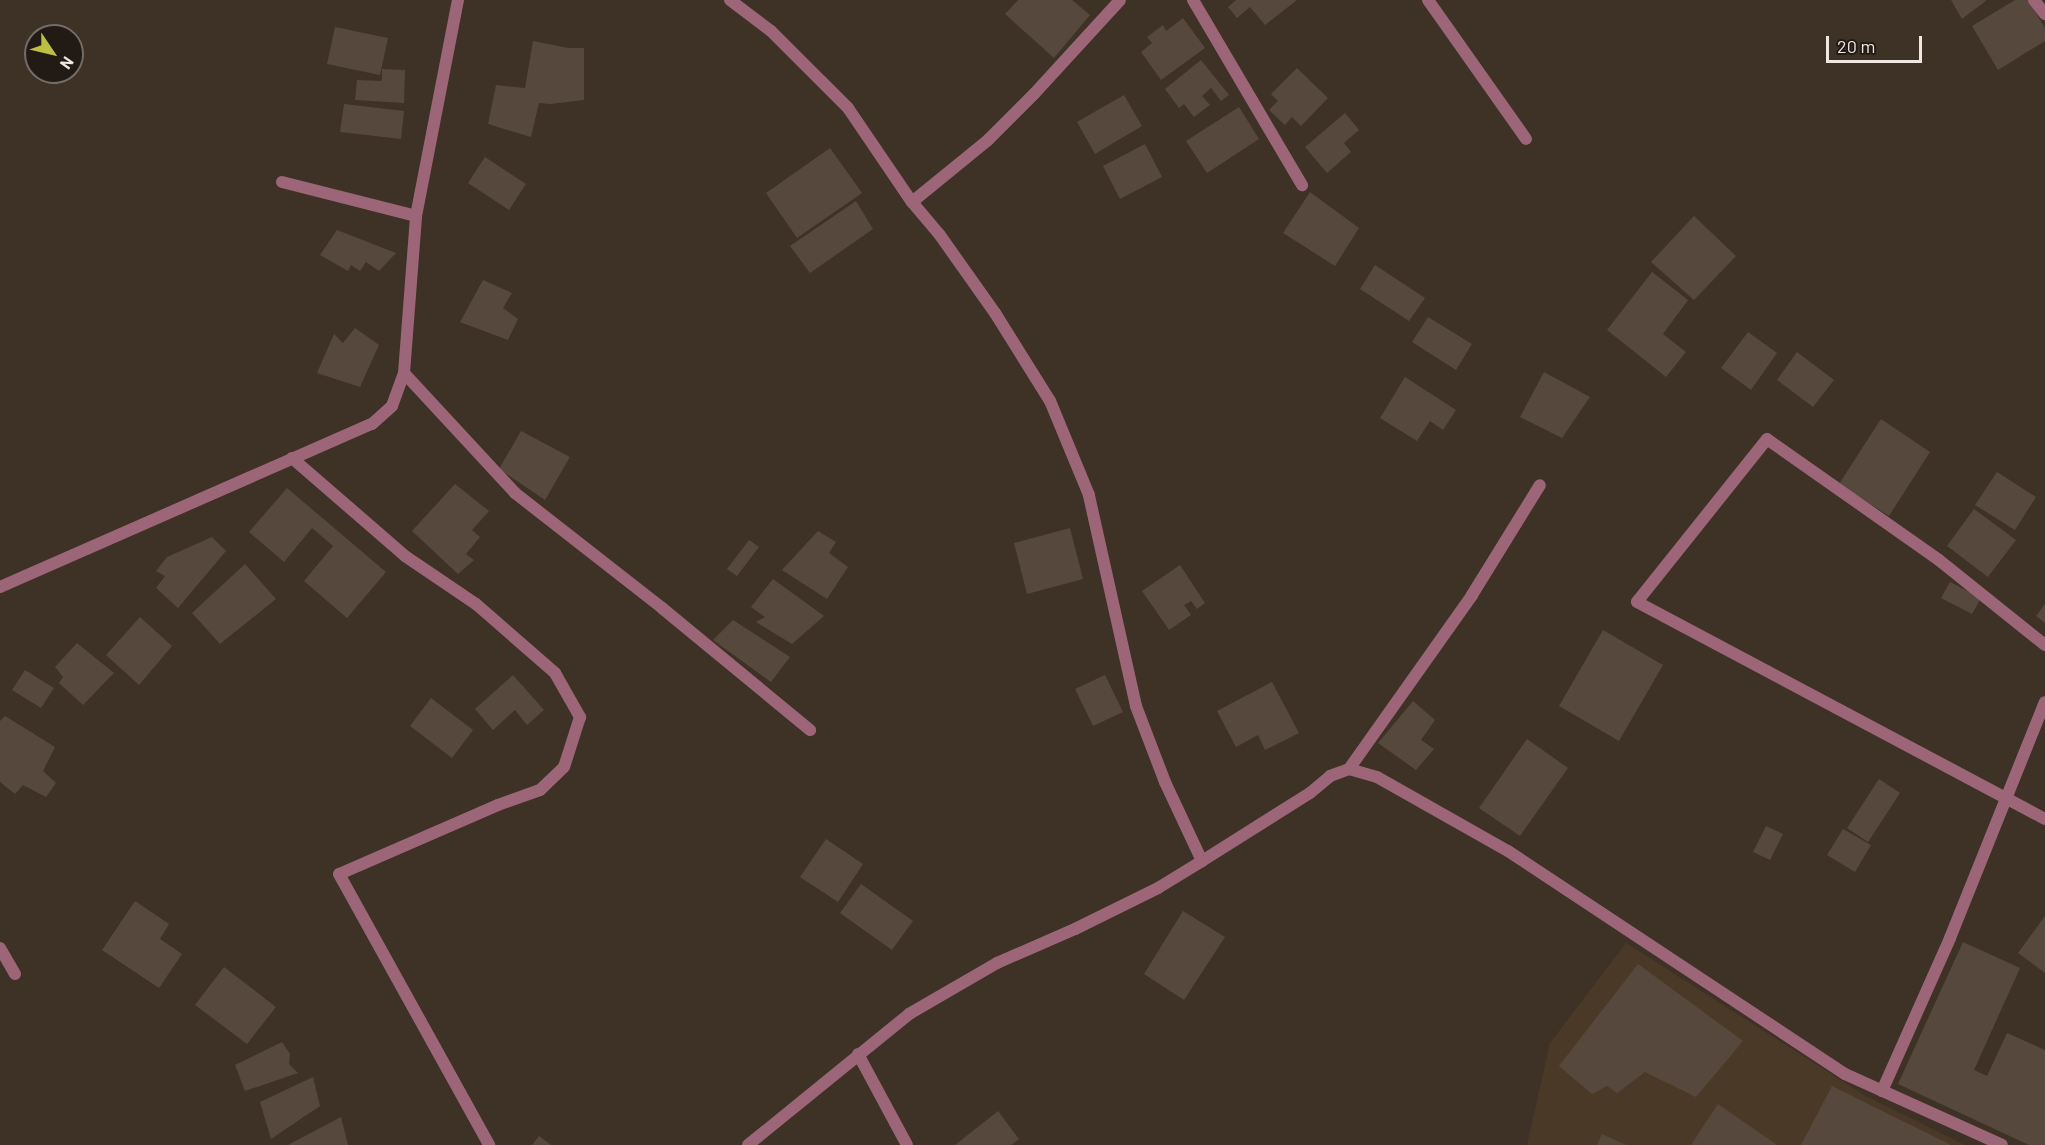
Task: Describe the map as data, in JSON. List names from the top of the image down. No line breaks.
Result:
{"scale_bar":"20 m","north":"bottom right"}
